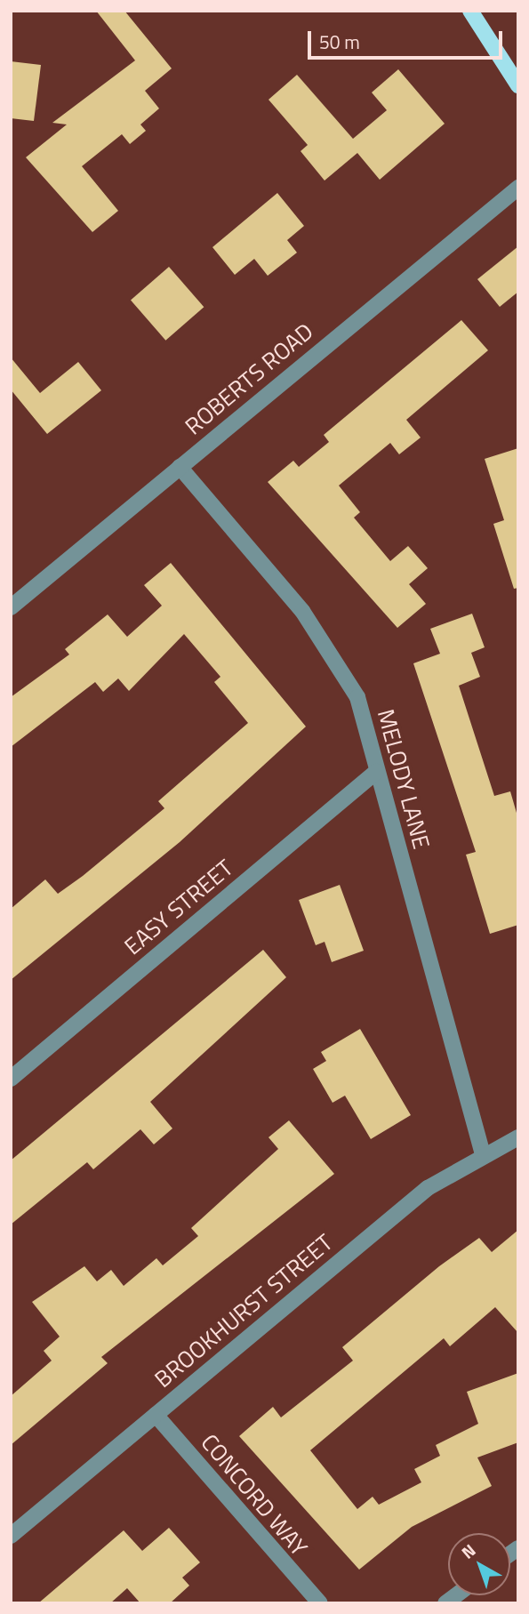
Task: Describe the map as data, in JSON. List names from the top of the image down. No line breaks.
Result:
{"streets":{"street":["ROBERTS ROAD","MELODY LANE","EASY STREET","BROOKHURST STREET","CONCORD WAY"]},"crossings":[["ROBERTS ROAD","MELODY LANE"],["MELODY LANE","EASY STREET"],["MELODY LANE","BROOKHURST STREET"],["BROOKHURST STREET","CONCORD WAY"]],"scale_bar":"50 m","north":"top left"}
